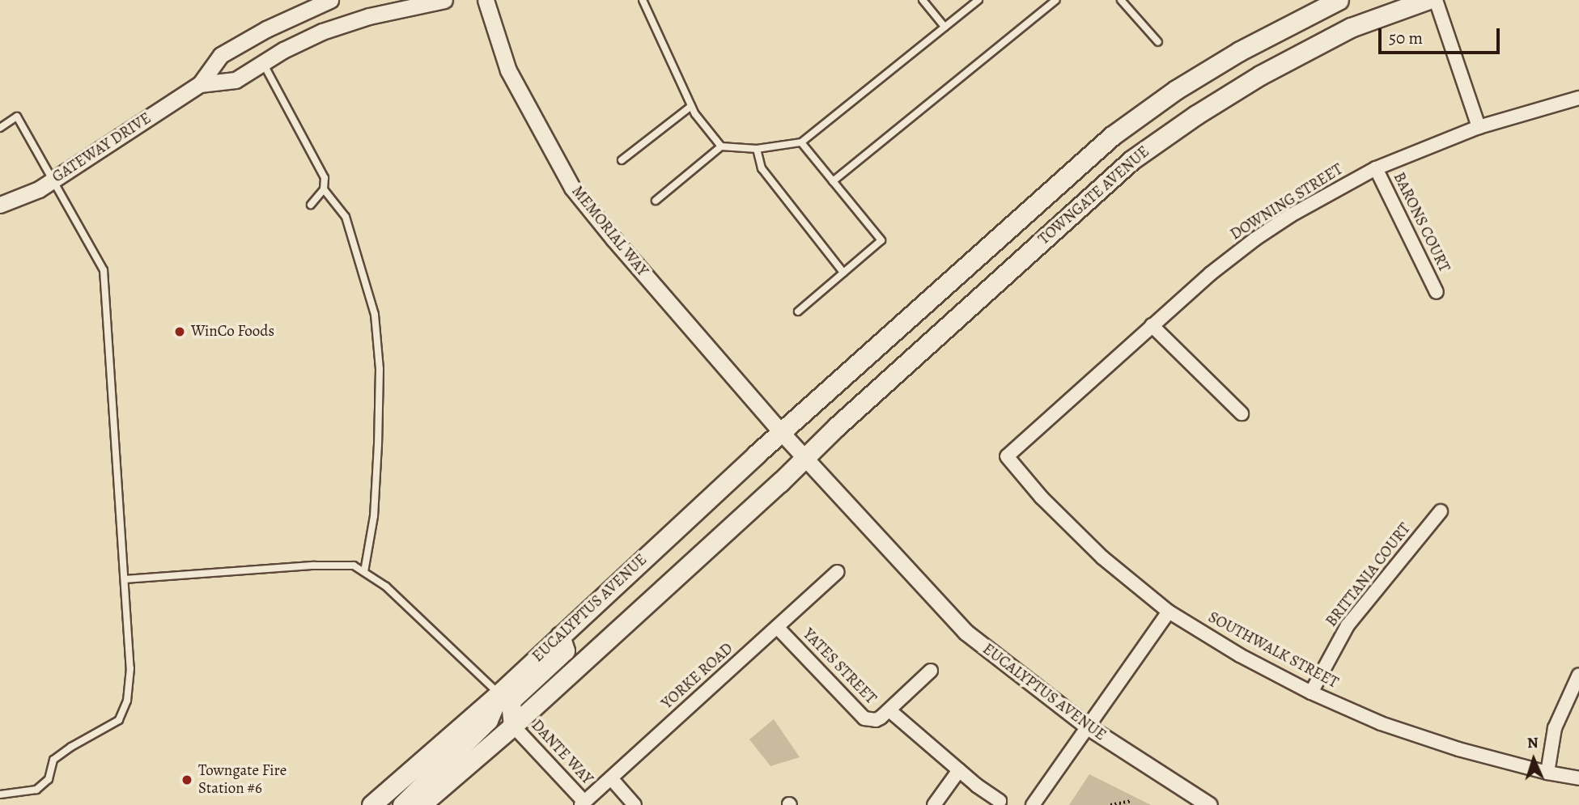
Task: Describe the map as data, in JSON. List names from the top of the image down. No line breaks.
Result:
{"streets":{"main road":["TOWNGATE AVENUE","EUCALYPTUS AVENUE"],"street":["GATEWAY DRIVE","DOWNING STREET","BARONS COURT","MEMORIAL WAY","BRITTANIA COURT","SOUTHWALK STREET","YATES STREET","YORKE ROAD","DANTE WAY"]},"crossings":[["TOWNGATE AVENUE","MEMORIAL WAY"],["TOWNGATE AVENUE","EUCALYPTUS AVENUE"],["DOWNING STREET","BARONS COURT"],["DOWNING STREET","SOUTHWALK STREET"],["MEMORIAL WAY","EUCALYPTUS AVENUE"],["BRITTANIA COURT","SOUTHWALK STREET"],["YATES STREET","YORKE ROAD"],["YORKE ROAD","DANTE WAY"]],"places":["WinCo Foods","Towngate Fire Station #6"],"scale_bar":"50 m","north":"top"}
